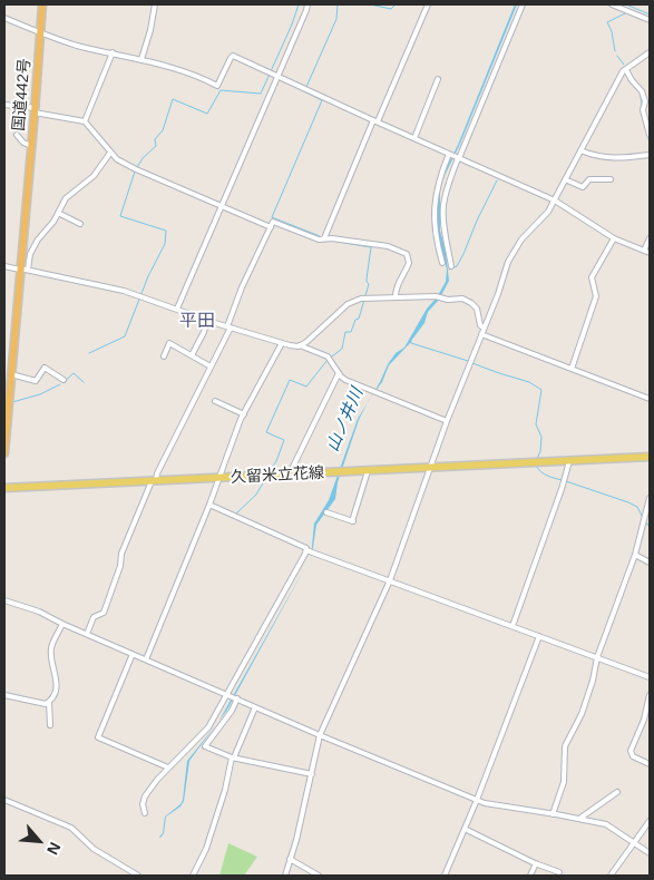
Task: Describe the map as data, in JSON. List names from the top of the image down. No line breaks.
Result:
{"streets":{"highway":["国道442号"],"main road":["久留米立花線"]},"districts":["平田"],"water":["山ノ井川"],"north":"bottom right"}
